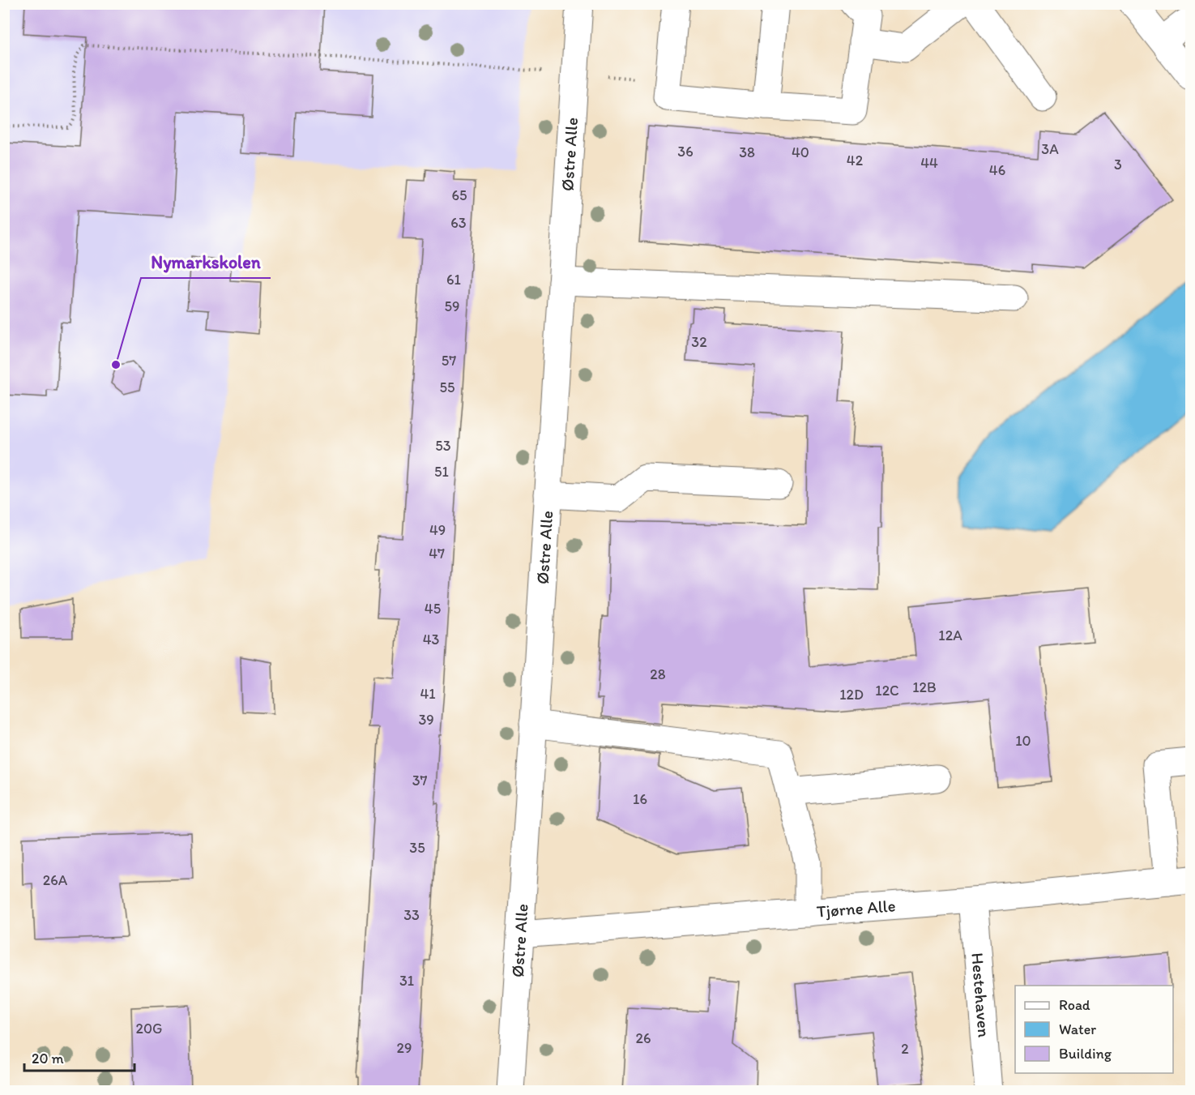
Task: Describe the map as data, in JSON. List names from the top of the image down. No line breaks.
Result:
{"streets":{"street":["Østre Alle","Tjørne Alle","Hestehaven"]},"crossings":[["Østre Alle","Tjørne Alle"],["Tjørne Alle","Hestehaven"]],"places":["Nymarkskolen"],"house_numbers":["3A","36","38","40","42","44","3","46","65","63","61","59","32","57","55","53","51","49","47","45","12A","43","28","12B","12C","41","12D","39","10","37","16","35","26A","33","31","20G","26","29","2"],"legend":["Road","Water","Building"],"scale_bar":"20 m"}
